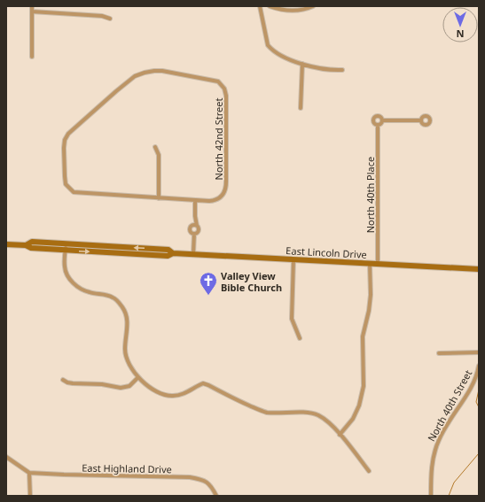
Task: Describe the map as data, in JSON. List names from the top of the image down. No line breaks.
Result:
{"streets":{"main road":["East Lincoln Drive"],"street":["North 42nd Street","North 40th Place","North 40th Street","East Highland Drive"]},"crossings":[["North 40th Place","East Lincoln Drive"]],"places":{"church":["Valley View Bible Church"]},"north":"bottom"}
